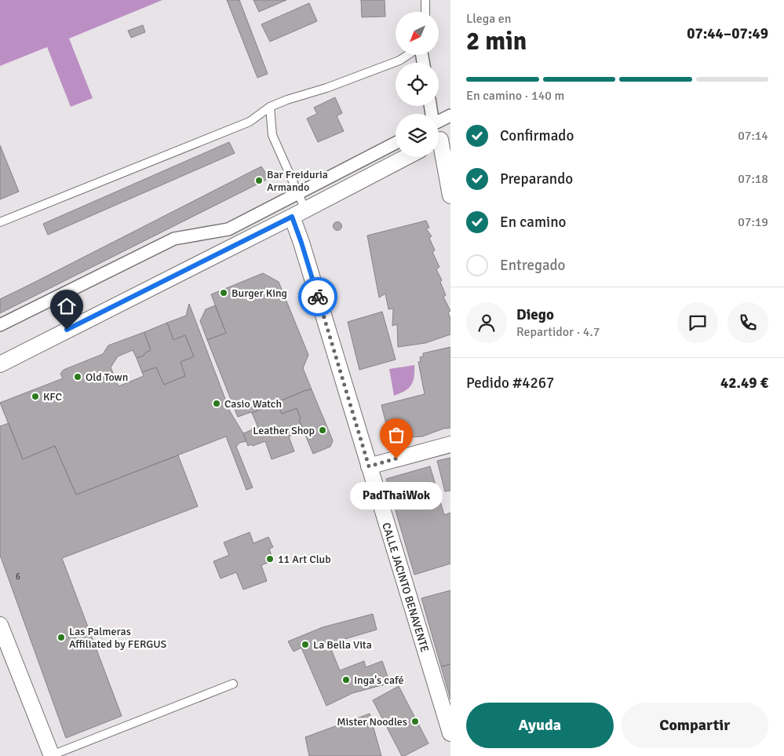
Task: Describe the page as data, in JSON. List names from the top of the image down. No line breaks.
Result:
{"streets":{"street":["CALLE JACINTO BENAVENTE"]},"places":["Bar Freiduria Armando","Burger King","Old Town","KFC","Casio Watch","Leather Shop","PadThaiWok","11 Art Club","Las Palmeras Affiliated by FERGUS","La Bella Vita","Inga's café","Mister Noodles"],"house_numbers":["6"],"north":"bottom left","page":{"heading":["2 min","Llega en","07:44–07:49"],"panel":["Diego","Repartidor · 4.7","Pedido #4267","42.49 €"],"bar":"En camino · 140 m","list":[["Confirmado","07:14"],["Preparando","07:18"],["En camino","07:19"],"Entregado"],"bubble":"PadThaiWok","buttons":["Ayuda","Compartir"]}}
